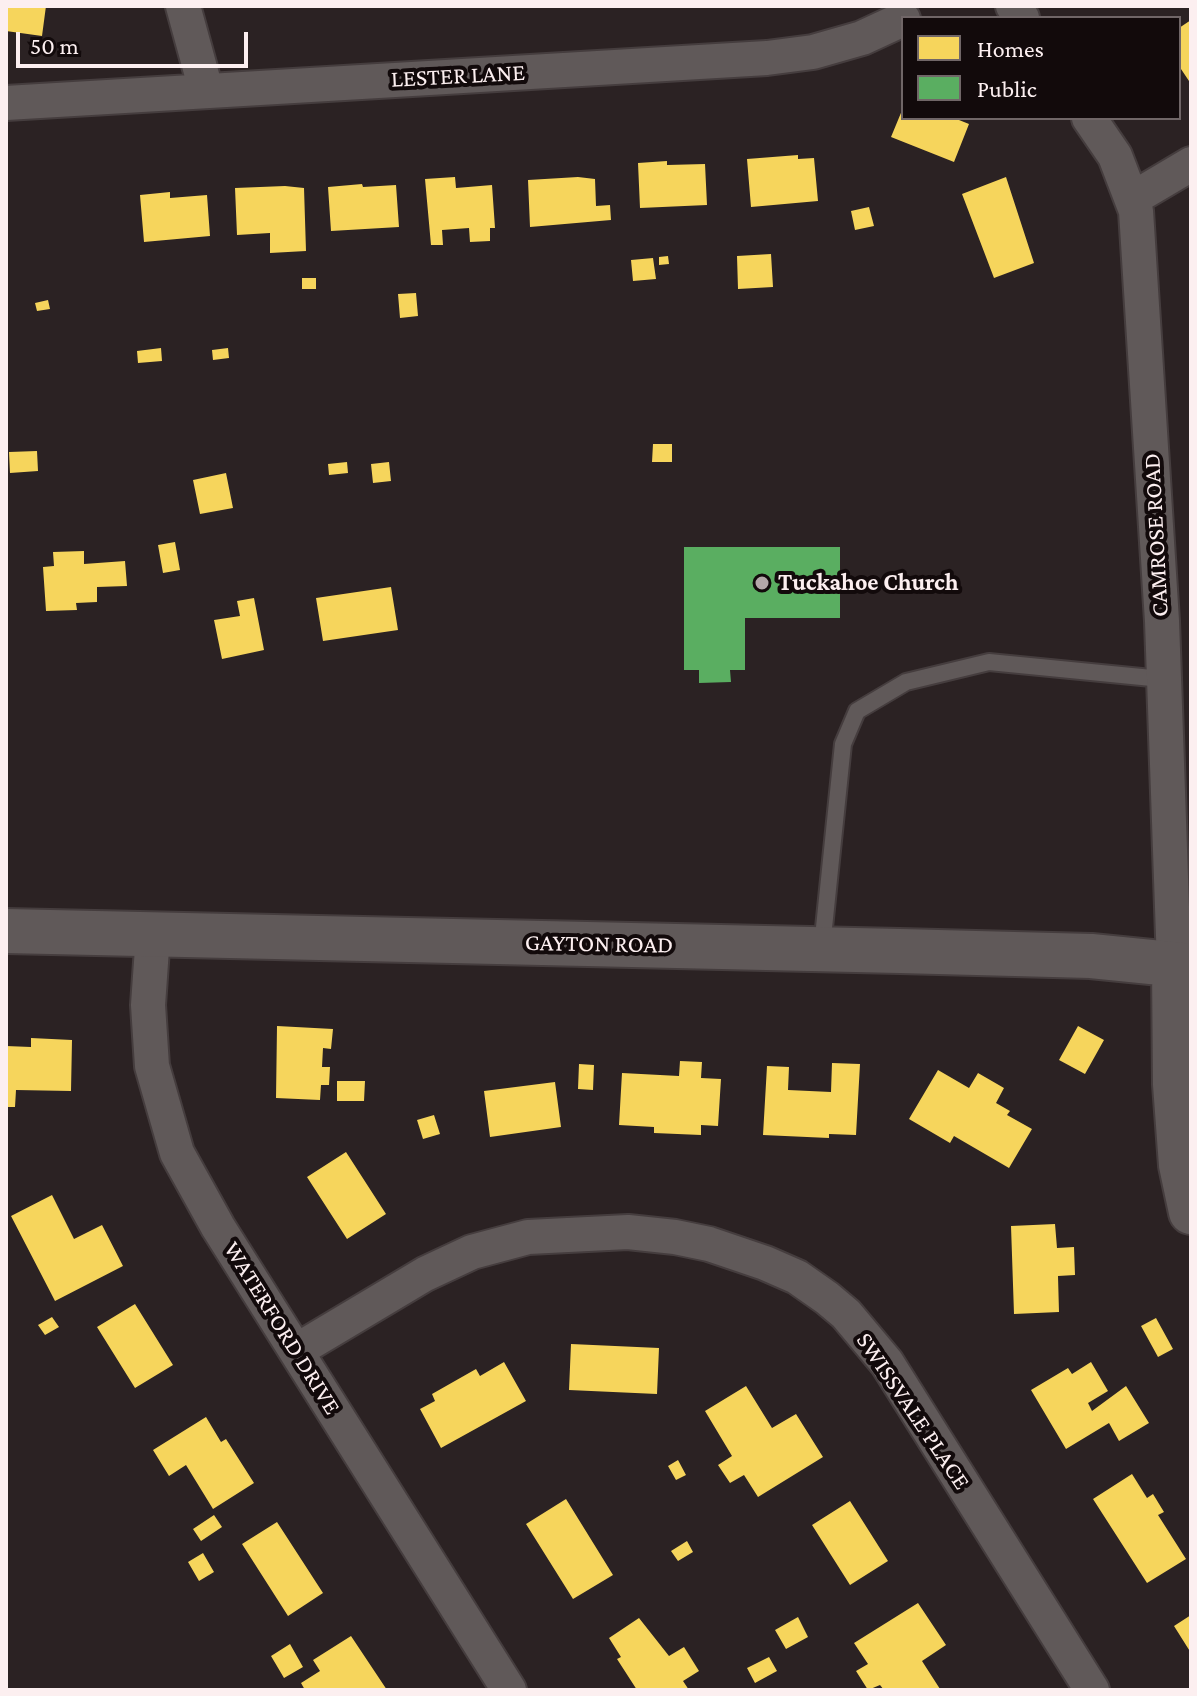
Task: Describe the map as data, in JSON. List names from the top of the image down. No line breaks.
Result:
{"streets":{"street":["LESTER LANE","CAMROSE ROAD","GAYTON ROAD","WATERFORD DRIVE","SWISSVALE PLACE"]},"crossings":[["CAMROSE ROAD","GAYTON ROAD"],["GAYTON ROAD","WATERFORD DRIVE"],["WATERFORD DRIVE","SWISSVALE PLACE"]],"places":["Tuckahoe Church"],"legend":["Homes","Public"],"scale_bar":"50 m"}
